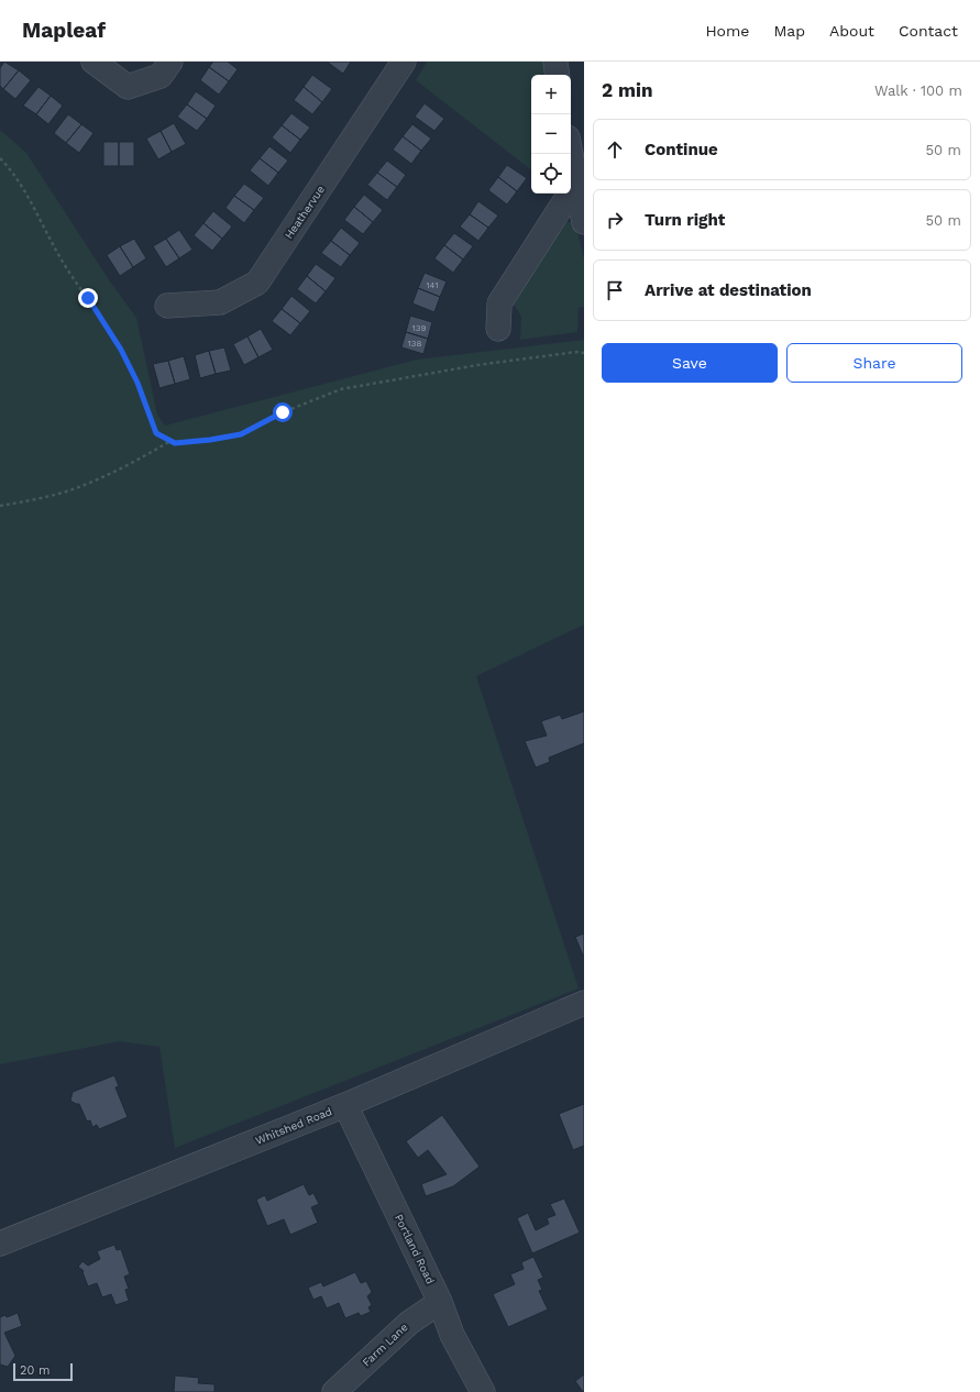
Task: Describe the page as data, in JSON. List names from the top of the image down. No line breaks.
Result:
{"streets":{"street":["Heathervue","Whitshed Road","Portland Road","Farm Lane"]},"crossings":[["Whitshed Road","Portland Road"],["Portland Road","Farm Lane"]],"house_numbers":["141","139","138"],"scale_bar":"20 m","page":{"header":"Mapleaf","nav":["Home","Map","About","Contact"],"heading":["2 min","Walk · 100 m"],"map_buttons":["+","−"],"list":[["Continue","50 m"],["Turn right","50 m"],"Arrive at destination"],"buttons":["Save","Share"],"scale":"20 m"}}
